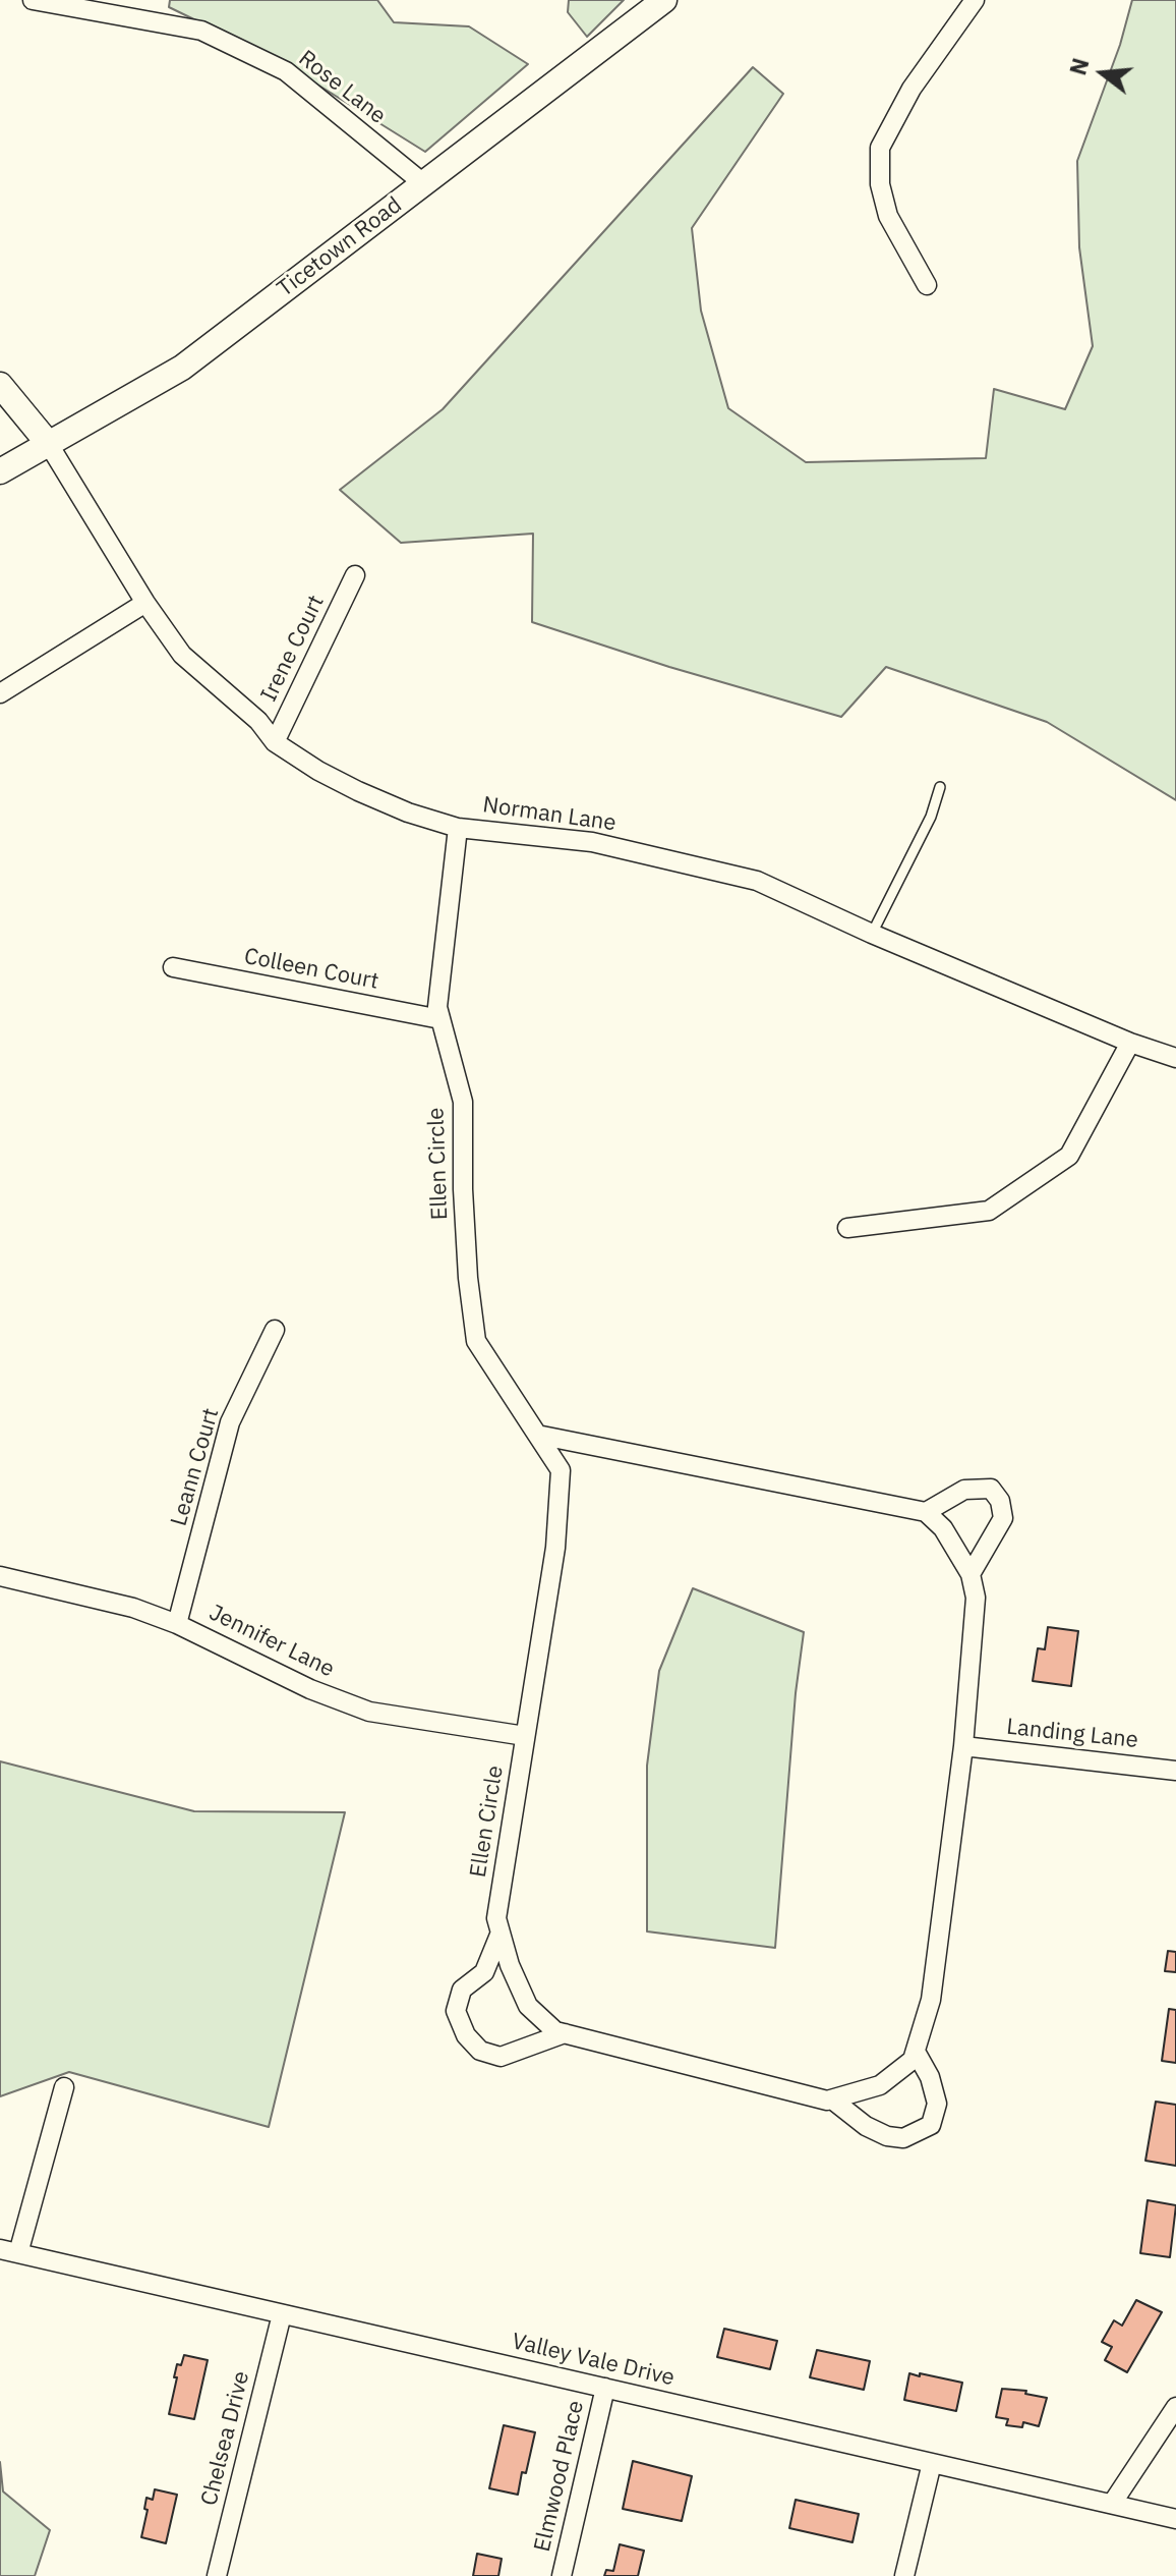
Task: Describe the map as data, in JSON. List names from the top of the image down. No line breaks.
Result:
{"streets":{"street":["Rose Lane","Ticetown Road","Irene Court","Norman Lane","Colleen Court","Ellen Circle","Leann Court","Jennifer Lane","Landing Lane","Valley Vale Drive","Chelsea Drive","Elmwood Place"]},"crossings":[["Rose Lane","Ticetown Road"],["Ticetown Road","Norman Lane"],["Irene Court","Norman Lane"],["Norman Lane","Ellen Circle"],["Colleen Court","Ellen Circle"],["Ellen Circle","Jennifer Lane"],["Ellen Circle","Landing Lane"],["Leann Court","Jennifer Lane"],["Valley Vale Drive","Chelsea Drive"],["Valley Vale Drive","Elmwood Place"]],"north":"left"}
